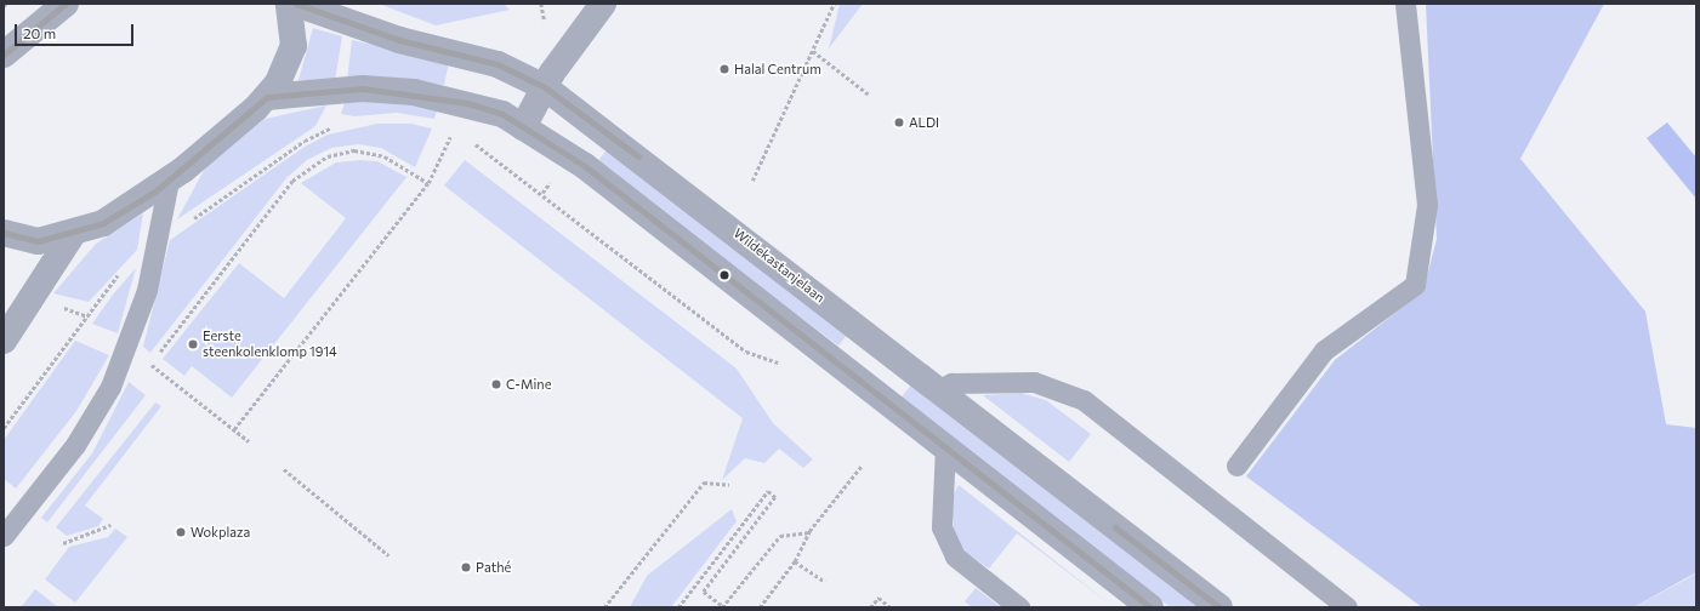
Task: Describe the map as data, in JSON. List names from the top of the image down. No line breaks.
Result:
{"streets":{"street":["Wildekastanjelaan"]},"places":["Halal Centrum","ALDI","Eerste steenkolenklomp 1914","C-Mine","Wokplaza","Pathé"],"scale_bar":"20 m"}
